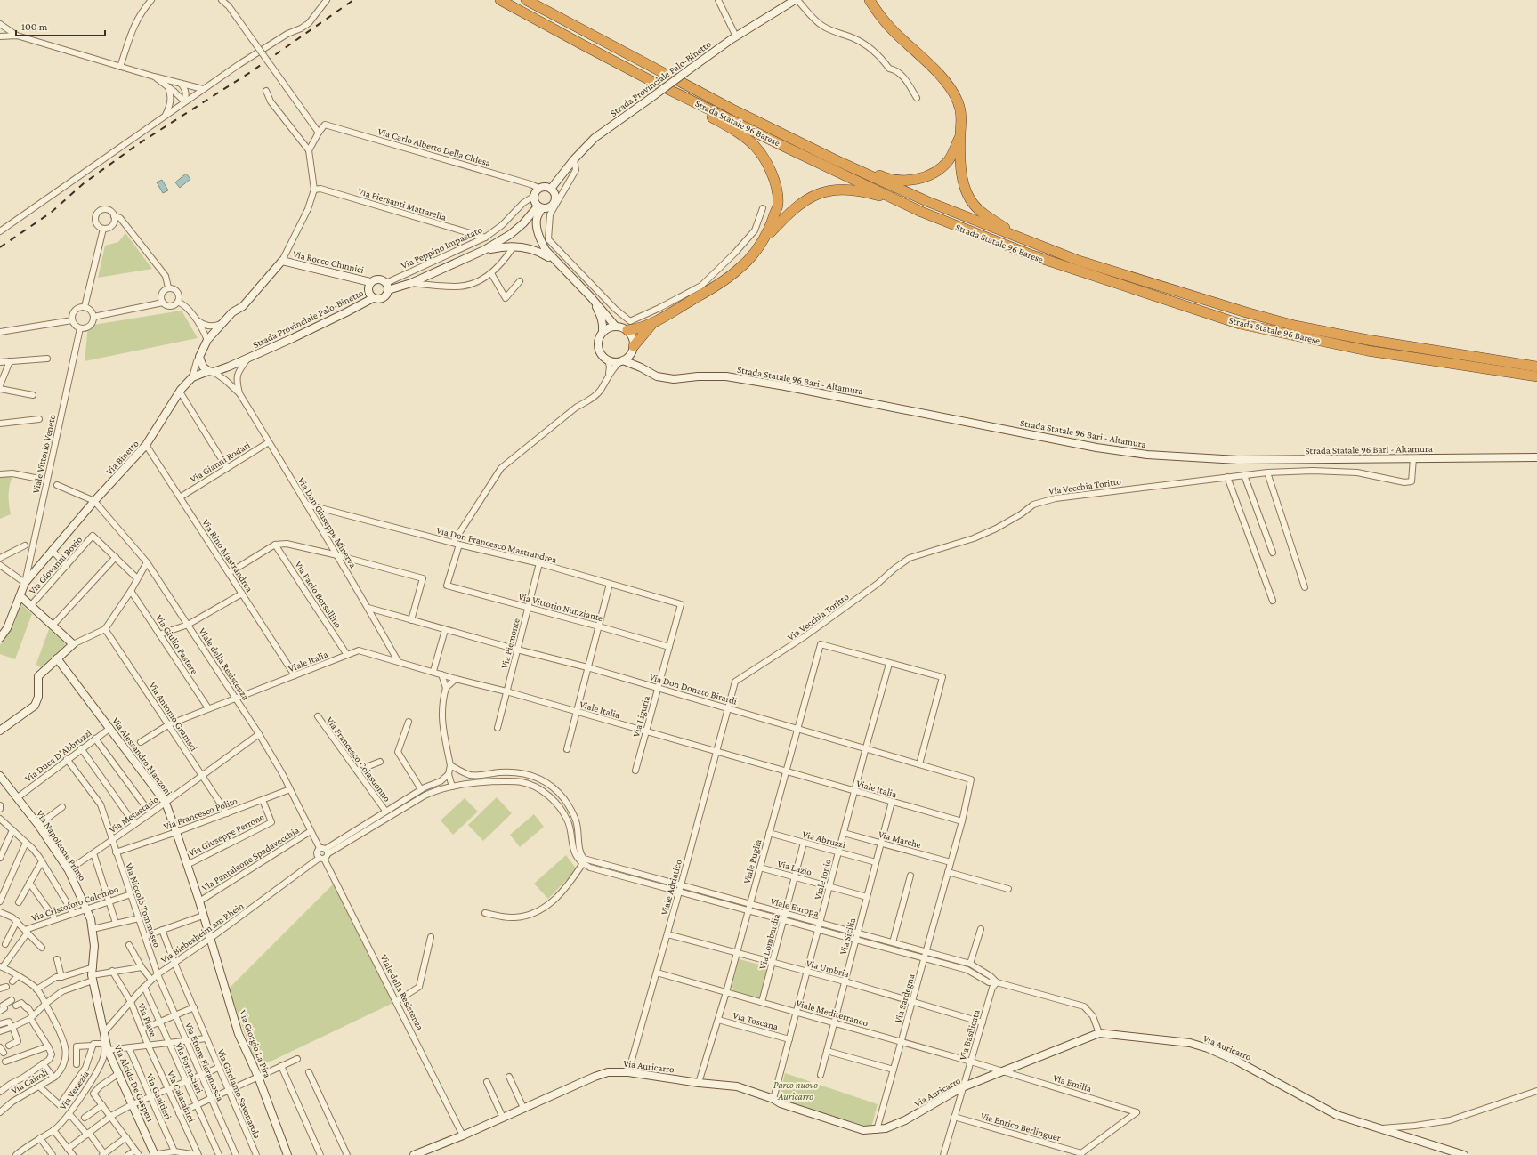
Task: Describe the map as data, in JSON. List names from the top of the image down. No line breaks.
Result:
{"streets":{"highway":["Strada Statale 96 Barese"],"street":["Strada Provinciale Palo-Binetto","Via Carlo Alberto Della Chiesa","Via Piersanti Mattarella","Via Peppino Impastato","Via Rocco Chinnici","Strada Statale 96 Bari - Altamura","Viale Vittorio Veneto","Via Binetto","Via Gianni Rodari","Via Vecchia Toritto","Via Don Giuseppe Minerva","Via Don Francesco Mastrandrea","Via Rino Mastrandrea","Via Giovanni Bovio","Via Paolo Borsellino","Via Vittorio Nunziante","Via Piemonte","Via Giulio Pastore","Viale Italia","Viale della Resistenza","Via Don Donato Birardi","Via Antonio Gramsci","Via Liguria","Via Duca D'Abbruzzi","Via Alessandro Manzoni","Via Francesco Colasuonno","Via Francesco Polito","Via Metastasio","Via Giuseppe Perrone","Via Abruzzi","Via Marche","Via Napoleone Primo","Via Pantaleone Spadavecchia","Viale Puglia","Via Lazio","Viale Ionio","Viale Adriatico","Via Cristoforo Colombo","Via Niccolò Tommaseo","Viale Europa","Via Biebesheim am Rhein","Via Sicilia","Via Lombardia","Via Umbria","Via Sardegna","Viale Mediterraneo","Via Piave","Via Toscana","Via Basilicata","Via Giorgio La Pira","Via Auricarro","Via Ettore Fieramosca","Via Fornaciari","Via Cairoli","Via Alcide De Gasperi","Via Emilia","Via Venezia","Via Girolamo Savonarola","Via Gualtieri","Via Calatafimi","Via Enrico Berlinguer"]},"crossings":[["Strada Provinciale Palo-Binetto","Via Carlo Alberto Della Chiesa"],["Strada Provinciale Palo-Binetto","Via Peppino Impastato"],["Strada Provinciale Palo-Binetto","Via Rocco Chinnici"],["Strada Provinciale Palo-Binetto","Via Binetto"],["Via Carlo Alberto Della Chiesa","Via Peppino Impastato"],["Via Piersanti Mattarella","Via Peppino Impastato"],["Via Peppino Impastato","Via Rocco Chinnici"],["Strada Statale 96 Bari - Altamura","Via Vecchia Toritto"],["Viale Vittorio Veneto","Via Binetto"],["Via Binetto","Via Rino Mastrandrea"],["Via Binetto","Viale della Resistenza"],["Via Gianni Rodari","Via Don Giuseppe Minerva"],["Via Gianni Rodari","Via Rino Mastrandrea"],["Via Vecchia Toritto","Via Don Donato Birardi"],["Via Vecchia Toritto","Viale Adriatico"],["Via Don Giuseppe Minerva","Via Don Francesco Mastrandrea"],["Via Don Giuseppe Minerva","Viale Italia"],["Via Don Giuseppe Minerva","Via Don Donato Birardi"],["Via Don Francesco Mastrandrea","Via Vittorio Nunziante"],["Via Don Francesco Mastrandrea","Via Piemonte"],["Via Don Francesco Mastrandrea","Via Liguria"],["Via Rino Mastrandrea","Viale Italia"],["Via Paolo Borsellino","Viale Italia"],["Via Vittorio Nunziante","Via Piemonte"],["Via Vittorio Nunziante","Via Liguria"],["Via Piemonte","Viale Italia"],["Via Piemonte","Via Don Donato Birardi"],["Via Giulio Pastore","Viale Italia"],["Viale Italia","Viale della Resistenza"],["Viale Italia","Via Don Donato Birardi"],["Viale Italia","Via Antonio Gramsci"],["Viale Italia","Via Liguria"],["Viale Italia","Viale Puglia"],["Viale Italia","Viale Ionio"],["Viale Italia","Viale Adriatico"],["Viale Italia","Via Sicilia"],["Viale Italia","Via Sardegna"],["Viale della Resistenza","Via Francesco Polito"],["Viale della Resistenza","Via Metastasio"],["Viale della Resistenza","Via Pantaleone Spadavecchia"],["Viale della Resistenza","Via Biebesheim am Rhein"],["Viale della Resistenza","Via Auricarro"],["Via Don Donato Birardi","Via Liguria"],["Via Don Donato Birardi","Viale Puglia"],["Via Don Donato Birardi","Viale Ionio"],["Via Don Donato Birardi","Viale Adriatico"],["Via Don Donato Birardi","Via Sardegna"],["Via Antonio Gramsci","Via Francesco Polito"],["Via Antonio Gramsci","Via Metastasio"],["Via Duca D'Abbruzzi","Via Alessandro Manzoni"],["Via Duca D'Abbruzzi","Via Napoleone Primo"],["Via Duca D'Abbruzzi","Via Niccolò Tommaseo"],["Via Alessandro Manzoni","Via Francesco Polito"],["Via Alessandro Manzoni","Via Metastasio"],["Via Alessandro Manzoni","Via Giuseppe Perrone"],["Via Alessandro Manzoni","Via Pantaleone Spadavecchia"],["Via Alessandro Manzoni","Via Biebesheim am Rhein"],["Via Alessandro Manzoni","Via Giorgio La Pira"],["Via Francesco Colasuonno","Via Biebesheim am Rhein"],["Via Francesco Polito","Via Giuseppe Perrone"],["Via Francesco Polito","Via Niccolò Tommaseo"],["Via Metastasio","Via Napoleone Primo"],["Via Metastasio","Via Niccolò Tommaseo"],["Via Abruzzi","Viale Puglia"],["Via Abruzzi","Viale Ionio"],["Via Abruzzi","Via Sicilia"],["Via Abruzzi","Via Lombardia"],["Via Marche","Viale Ionio"],["Via Marche","Via Sicilia"],["Via Marche","Via Sardegna"],["Via Napoleone Primo","Via Cristoforo Colombo"],["Via Napoleone Primo","Via Alcide De Gasperi"],["Viale Puglia","Via Lazio"],["Viale Puglia","Viale Ionio"],["Viale Puglia","Viale Europa"],["Viale Puglia","Via Umbria"],["Viale Puglia","Viale Mediterraneo"],["Viale Puglia","Via Toscana"],["Viale Puglia","Via Auricarro"],["Via Lazio","Viale Ionio"],["Via Lazio","Via Sicilia"],["Via Lazio","Via Lombardia"],["Viale Ionio","Viale Europa"],["Viale Ionio","Via Umbria"],["Viale Ionio","Viale Mediterraneo"],["Viale Ionio","Via Toscana"],["Viale Ionio","Via Auricarro"],["Viale Adriatico","Viale Europa"],["Viale Adriatico","Via Umbria"],["Viale Adriatico","Viale Mediterraneo"],["Viale Adriatico","Via Auricarro"],["Via Cristoforo Colombo","Via Niccolò Tommaseo"],["Via Niccolò Tommaseo","Via Biebesheim am Rhein"],["Via Niccolò Tommaseo","Via Ettore Fieramosca"],["Viale Europa","Via Biebesheim am Rhein"],["Viale Europa","Via Sicilia"],["Viale Europa","Via Lombardia"],["Viale Europa","Via Sardegna"],["Viale Europa","Via Basilicata"],["Viale Europa","Via Auricarro"],["Via Biebesheim am Rhein","Via Piave"],["Via Biebesheim am Rhein","Via Giorgio La Pira"],["Via Biebesheim am Rhein","Via Ettore Fieramosca"],["Via Biebesheim am Rhein","Via Fornaciari"],["Via Biebesheim am Rhein","Via Alcide De Gasperi"],["Via Biebesheim am Rhein","Via Girolamo Savonarola"],["Via Sicilia","Via Umbria"],["Via Sicilia","Viale Mediterraneo"],["Via Lombardia","Via Umbria"],["Via Lombardia","Viale Mediterraneo"],["Via Umbria","Via Sardegna"],["Via Umbria","Via Basilicata"],["Via Sardegna","Viale Mediterraneo"],["Via Sardegna","Via Auricarro"],["Viale Mediterraneo","Via Basilicata"],["Viale Mediterraneo","Via Auricarro"],["Viale Mediterraneo","Via Emilia"],["Via Piave","Via Calatafimi"],["Via Basilicata","Via Auricarro"],["Via Basilicata","Via Enrico Berlinguer"],["Via Auricarro","Via Emilia"],["Via Alcide De Gasperi","Via Venezia"],["Via Emilia","Via Enrico Berlinguer"]],"parks":["Parco nuovo Auricarro"],"scale_bar":"100 m"}
